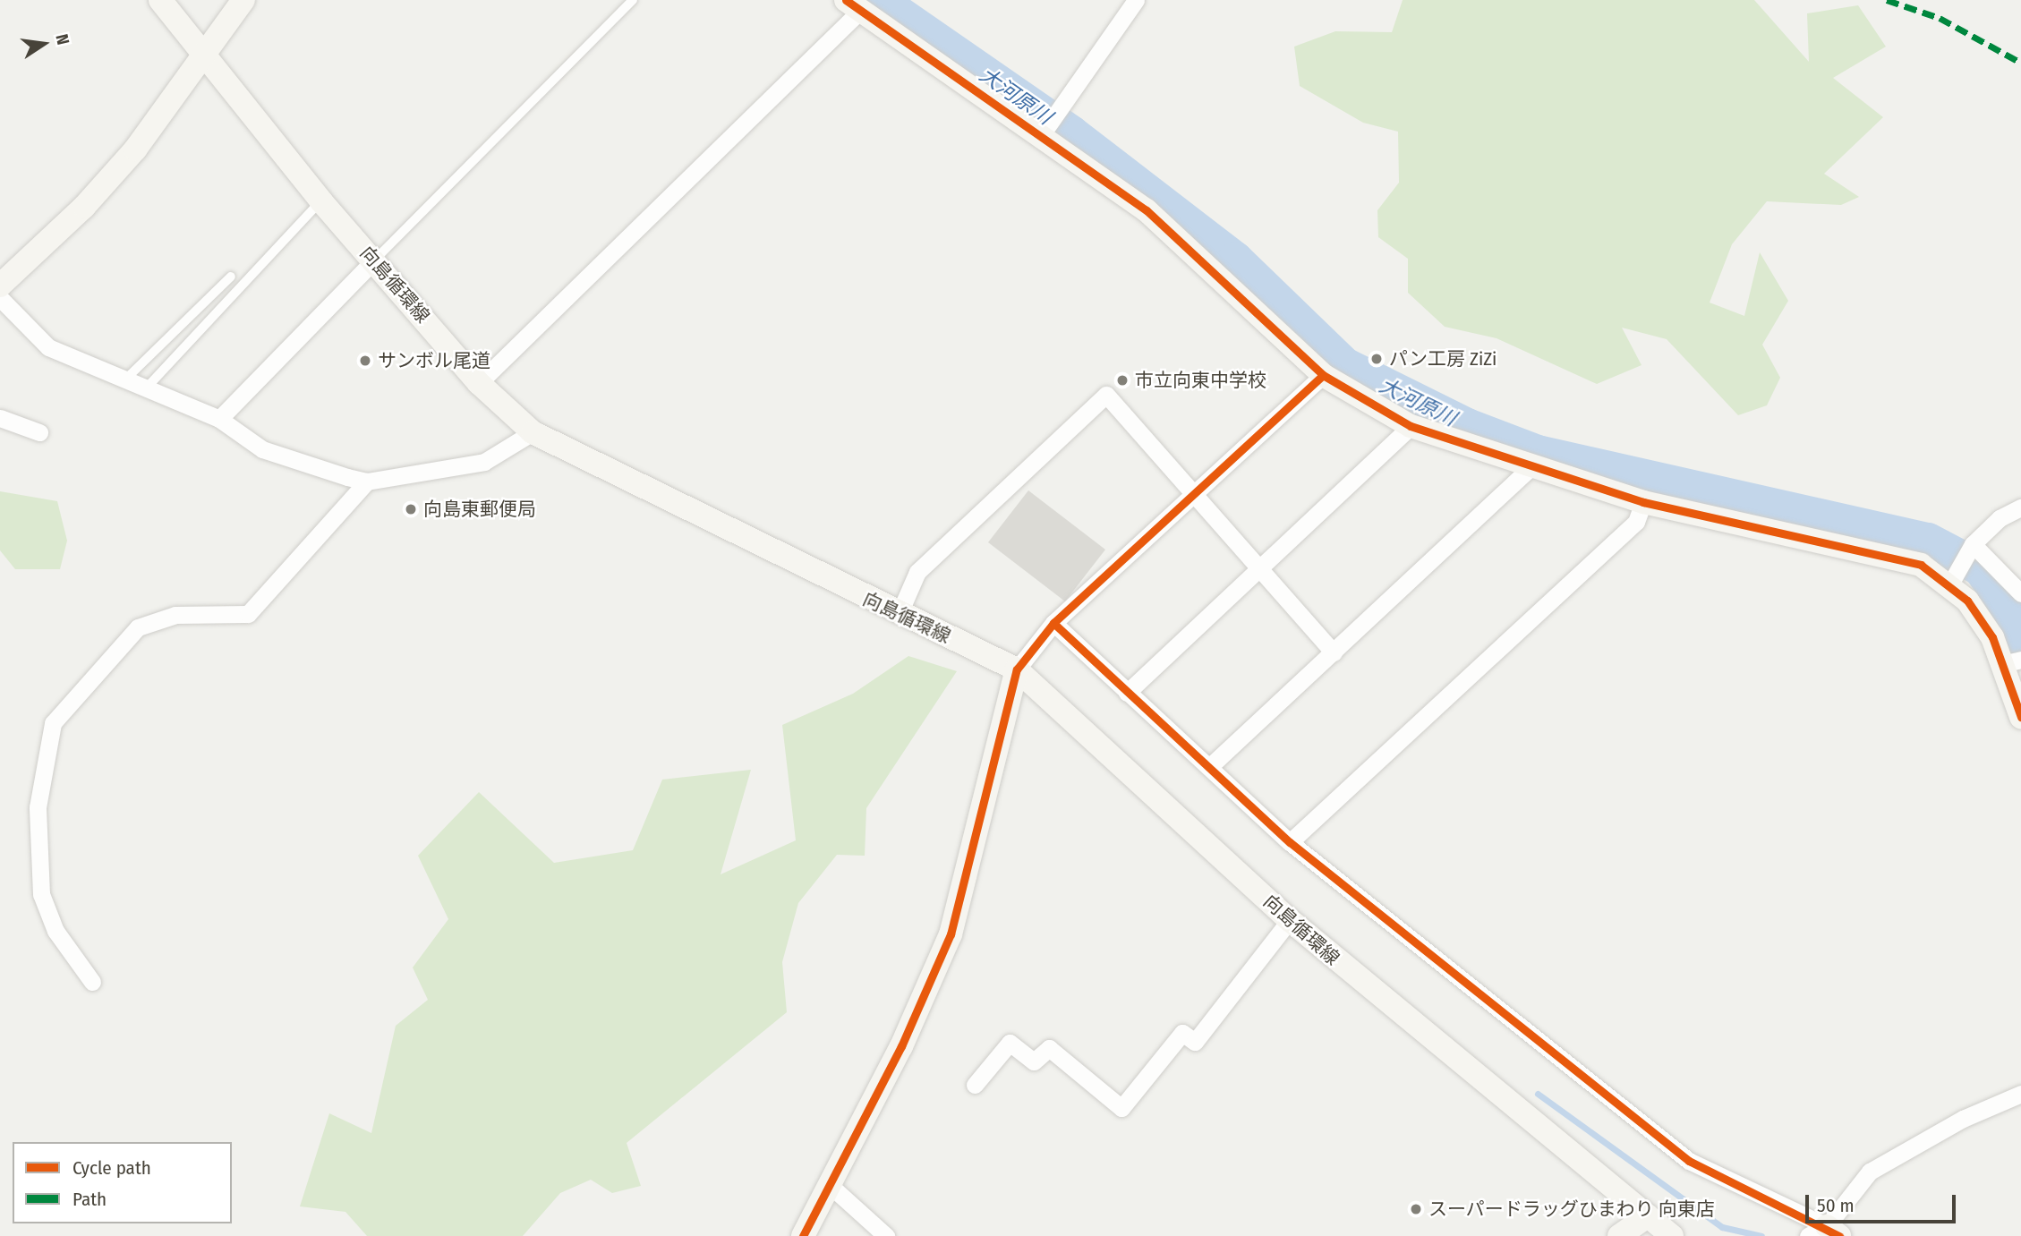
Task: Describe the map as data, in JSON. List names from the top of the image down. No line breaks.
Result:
{"streets":{"street":["向島循環線"]},"water":["大河原川"],"places":["パン工房 ZiZi","サンボル尾道","市立向東中学校","向島東郵便局","スーパードラッグひまわり 向東店"],"legend":["Cycle path","Path"],"scale_bar":"50 m","north":"right"}
